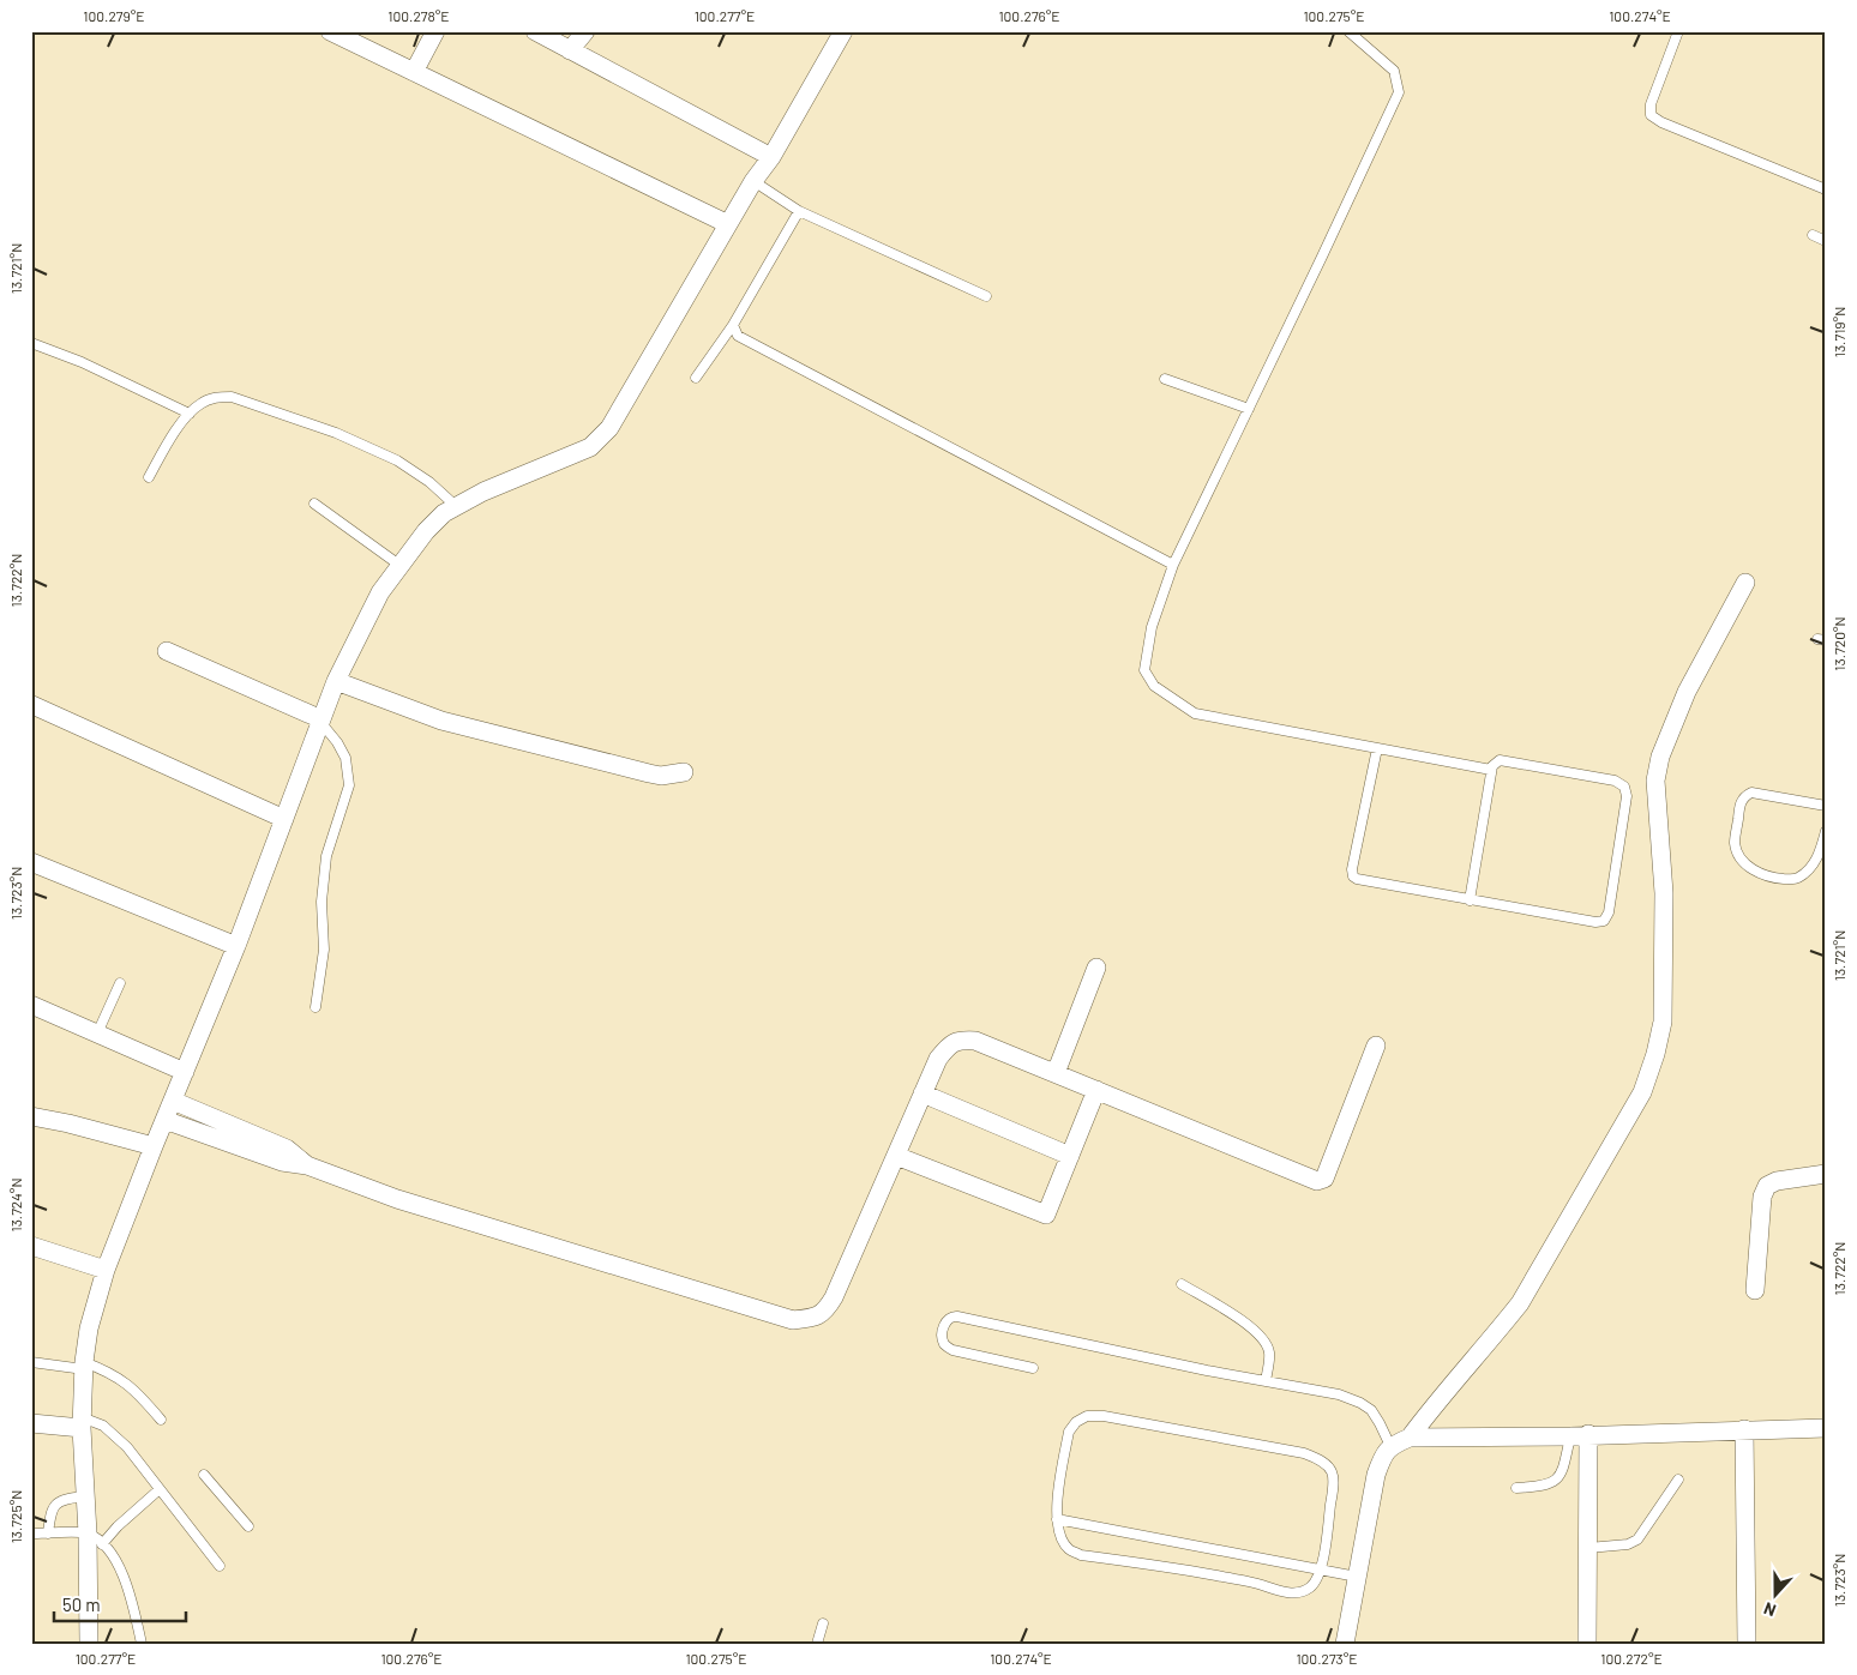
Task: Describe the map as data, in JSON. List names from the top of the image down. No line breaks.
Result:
{"scale_bar":"50 m","north":"bottom","coordinates":["100.279°E","100.278°E","100.277°E","100.276°E","100.275°E","100.274°E","13.721°N","13.719°N","13.722°N","13.720°N","13.723°N","13.724°N","13.725°N","100.273°E","100.272°E"]}
